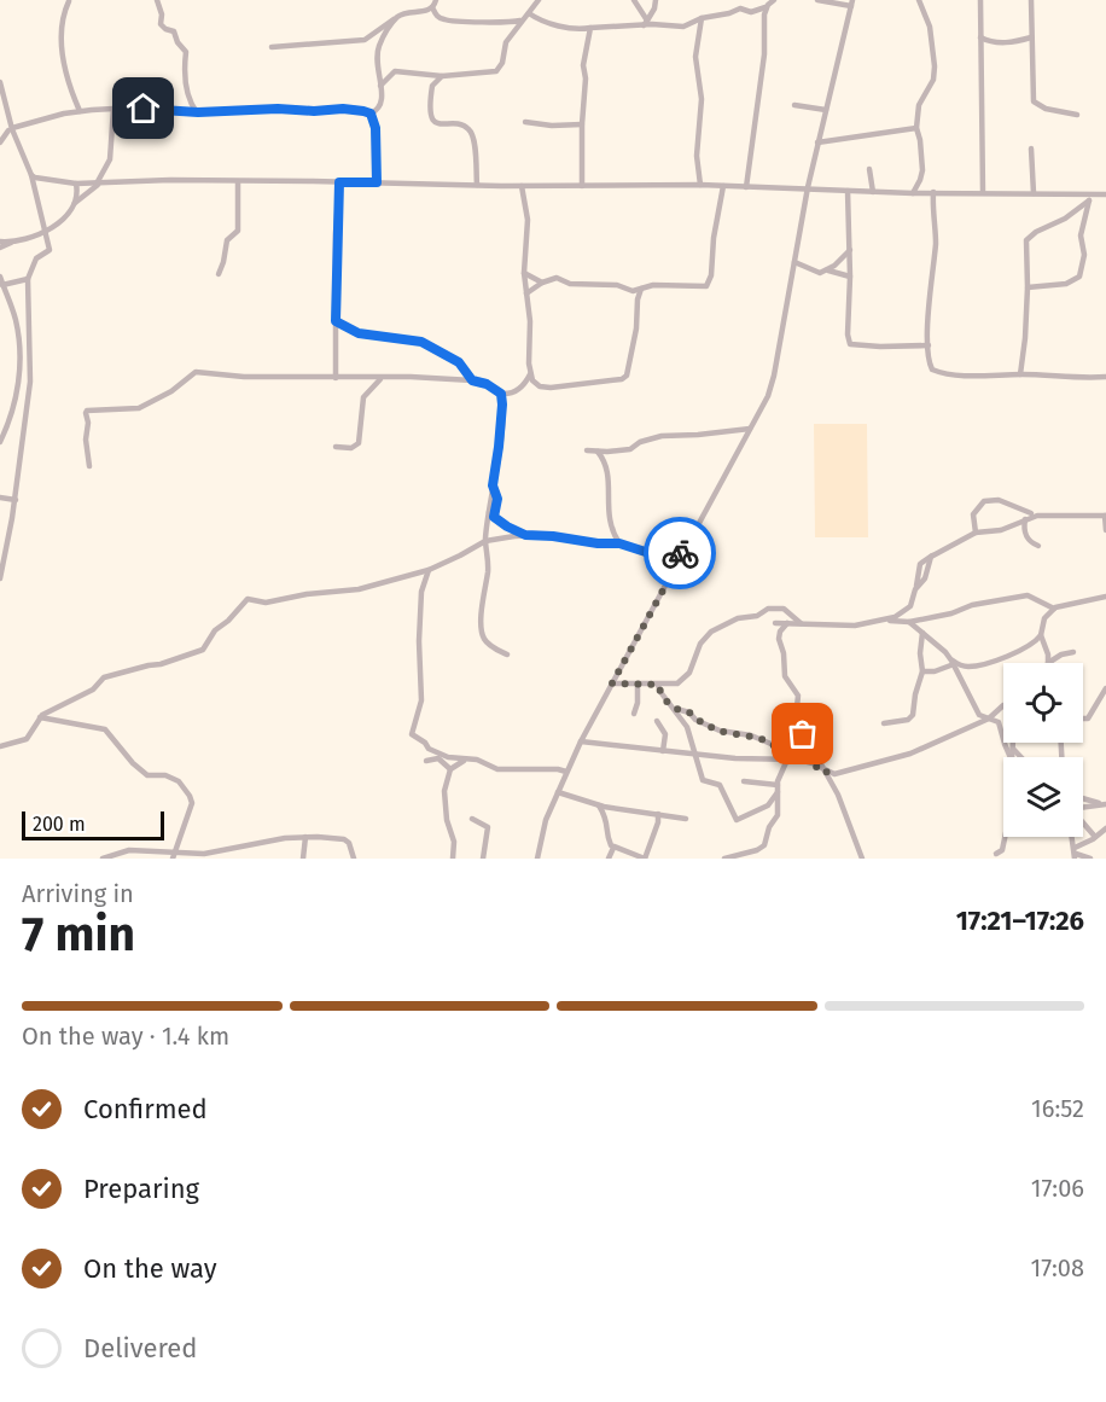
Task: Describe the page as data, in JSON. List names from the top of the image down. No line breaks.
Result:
{"scale_bar":"200 m","page":{"scale":"200 m","heading":["7 min","Arriving in","17:21–17:26"],"bar":"On the way · 1.4 km","list":[["Confirmed","16:52"],["Preparing","17:06"],["On the way","17:08"],"Delivered"]}}
